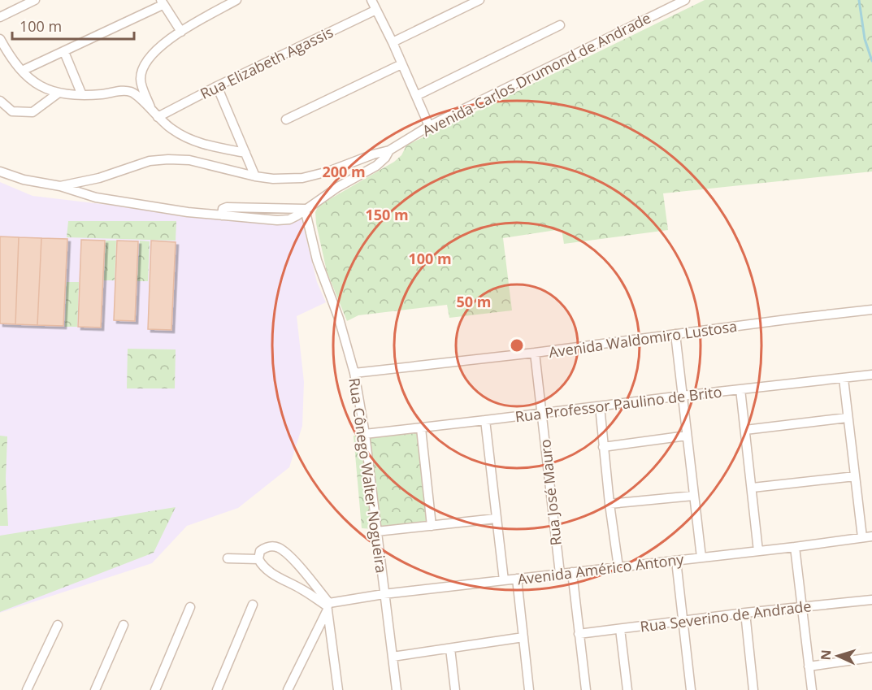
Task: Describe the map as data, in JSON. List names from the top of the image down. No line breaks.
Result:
{"streets":{"street":["Rua Elizabeth Agassis","Avenida Carlos Drumond de Andrade","Avenida Waldomiro Lustosa","Rua Professor Paulino de Brito","Rua Cônego Walter Nogueira","Rua José Mauro","Avenida Américo Antony","Rua Severino de Andrade"]},"crossings":[["Avenida Carlos Drumond de Andrade","Rua Cônego Walter Nogueira"],["Avenida Waldomiro Lustosa","Rua Cônego Walter Nogueira"],["Avenida Waldomiro Lustosa","Rua José Mauro"],["Rua Professor Paulino de Brito","Rua Cônego Walter Nogueira"],["Rua Professor Paulino de Brito","Rua José Mauro"],["Rua Cônego Walter Nogueira","Avenida Américo Antony"],["Rua José Mauro","Avenida Américo Antony"]],"scale_bar":"100 m","north":"left","rings":["200 m","150 m","100 m","50 m"]}
